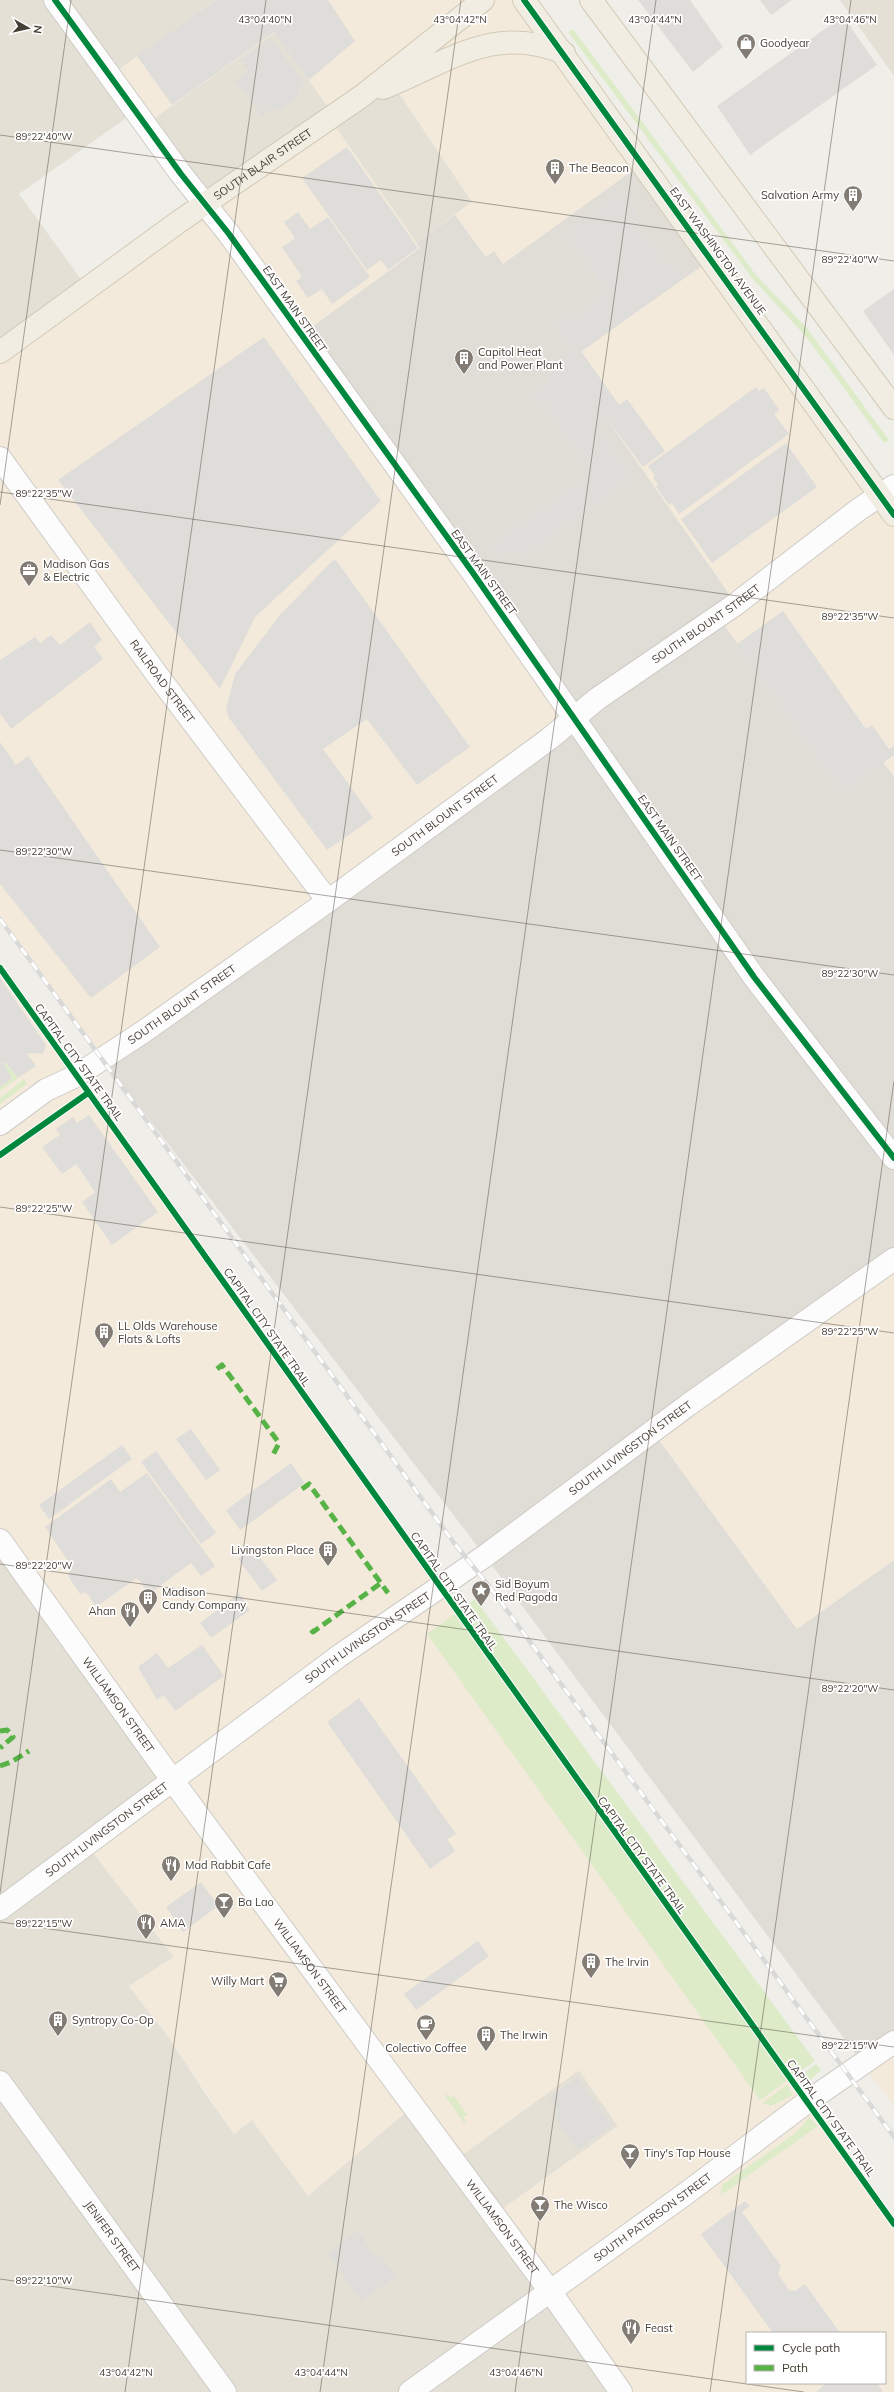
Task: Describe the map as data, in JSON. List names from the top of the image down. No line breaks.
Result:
{"streets":{"main road":["SOUTH BLAIR STREET","EAST WASHINGTON AVENUE"],"street":["EAST MAIN STREET","SOUTH BLOUNT STREET","RAILROAD STREET","SOUTH LIVINGSTON STREET","WILLIAMSON STREET","SOUTH PATERSON STREET","JENIFER STREET"],"cycle path":["CAPITAL CITY STATE TRAIL"]},"crossings":[["SOUTH BLAIR STREET","EAST MAIN STREET"],["EAST WASHINGTON AVENUE","SOUTH BLOUNT STREET"],["EAST MAIN STREET","SOUTH BLOUNT STREET"],["SOUTH BLOUNT STREET","RAILROAD STREET"],["SOUTH LIVINGSTON STREET","WILLIAMSON STREET"],["WILLIAMSON STREET","SOUTH PATERSON STREET"]],"places":{"shop":["Goodyear"],"building":["The Beacon","Salvation Army","Capitol Heat and Power Plant","LL Olds Warehouse Flats & Lofts","Livingston Place","Madison Candy Company","The Irvin","Syntropy Co-Op","The Irwin"],"office":["Madison Gas & Electric"],"place":["Sid Boyum Red Pagoda"],"restaurant":["Ahan","Mad Rabbit Cafe","AMA","Feast"],"bar":["Ba Lao","Tiny's Tap House","The Wisco"],"supermarket":["Willy Mart"],"cafe":["Colectivo Coffee"]},"legend":["Cycle path","Path"],"north":"right","coordinates":["43°04'40\"N","43°04'42\"N","43°04'44\"N","43°04'46\"N","89°22'40\"W","89°22'35\"W","89°22'30\"W","89°22'25\"W","89°22'20\"W","89°22'15\"W","89°22'10\"W"]}
